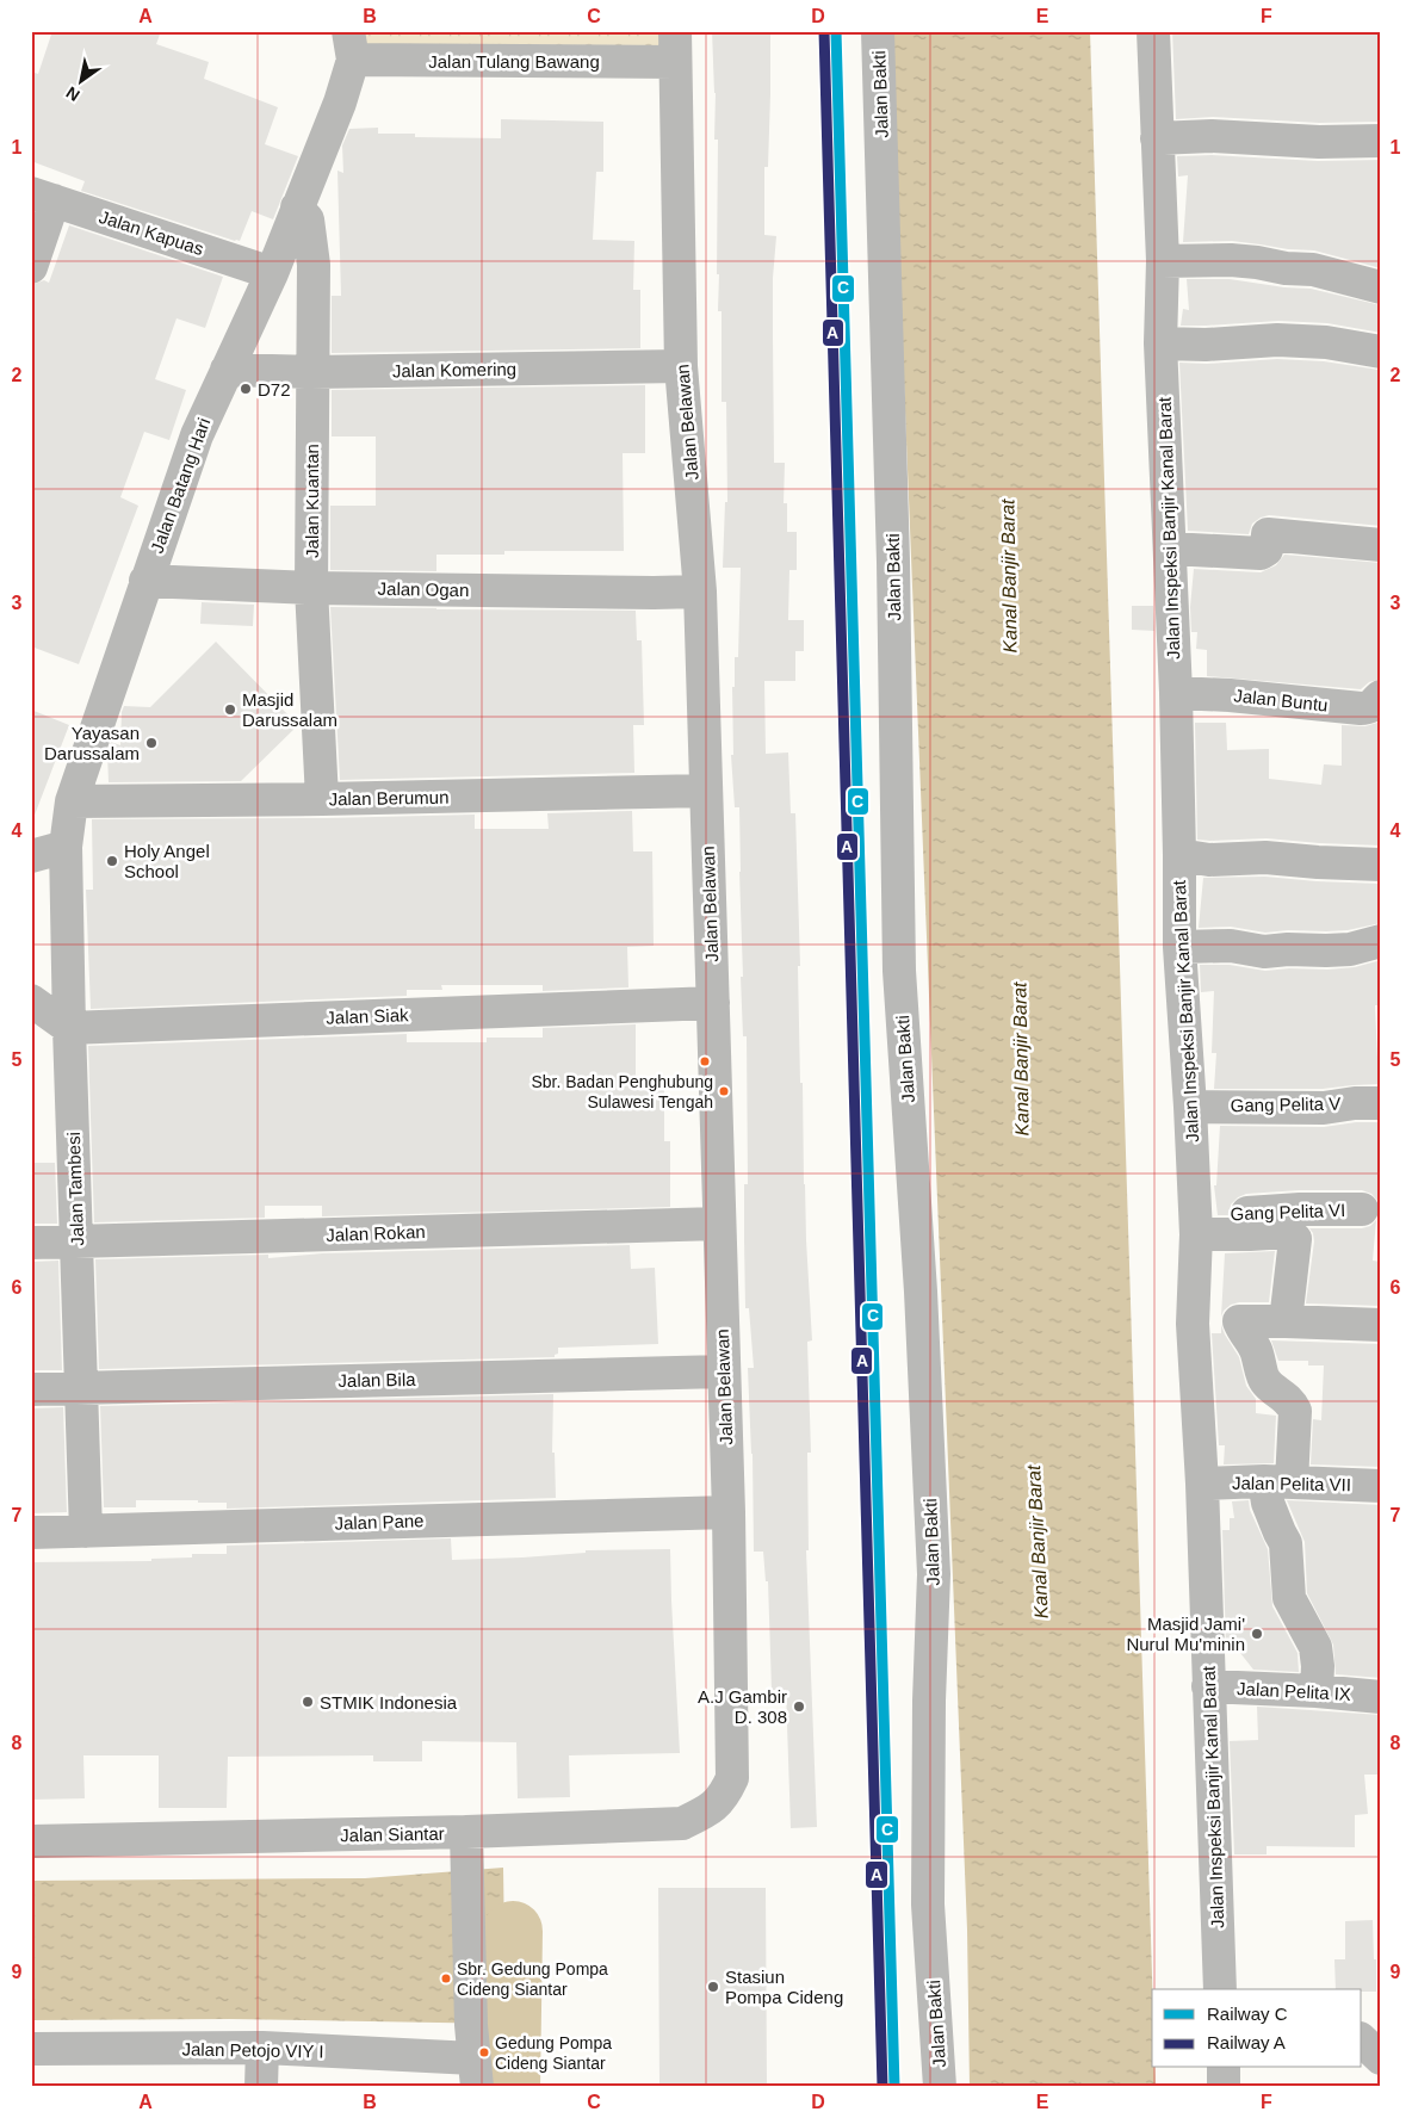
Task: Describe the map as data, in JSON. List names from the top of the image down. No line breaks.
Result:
{"streets":{"street":["Jalan Tulang Bawang","Jalan Bakti","Jalan Kapuas","Jalan Komering","Jalan Belawan","Jalan Batang Hari","Jalan Kuantan","Jalan Inspeksi Banjir Kanal Barat","Jalan Ogan","Jalan Buntu","Jalan Berumun","Jalan Siak","Gang Pelita V","Jalan Tambesi","Gang Pelita VI","Jalan Rokan","Jalan Bila","Jalan Pelita VII","Jalan Pane","Jalan Pelita IX","Jalan Siantar","Jalan Petojo VIY I"]},"crossings":[["Jalan Tulang Bawang","Jalan Belawan"],["Jalan Tulang Bawang","Jalan Batang Hari"],["Jalan Kapuas","Jalan Batang Hari"],["Jalan Komering","Jalan Belawan"],["Jalan Komering","Jalan Batang Hari"],["Jalan Komering","Jalan Kuantan"],["Jalan Belawan","Jalan Ogan"],["Jalan Belawan","Jalan Berumun"],["Jalan Belawan","Jalan Siak"],["Jalan Belawan","Jalan Rokan"],["Jalan Belawan","Jalan Bila"],["Jalan Belawan","Jalan Pane"],["Jalan Belawan","Jalan Siantar"],["Jalan Batang Hari","Jalan Kuantan"],["Jalan Batang Hari","Jalan Ogan"],["Jalan Batang Hari","Jalan Berumun"],["Jalan Batang Hari","Jalan Tambesi"],["Jalan Kuantan","Jalan Ogan"],["Jalan Kuantan","Jalan Berumun"],["Jalan Inspeksi Banjir Kanal Barat","Jalan Buntu"],["Jalan Inspeksi Banjir Kanal Barat","Gang Pelita V"],["Jalan Inspeksi Banjir Kanal Barat","Gang Pelita VI"],["Jalan Inspeksi Banjir Kanal Barat","Jalan Pelita VII"],["Jalan Inspeksi Banjir Kanal Barat","Jalan Pelita IX"],["Jalan Siak","Jalan Tambesi"],["Jalan Tambesi","Jalan Rokan"],["Jalan Tambesi","Jalan Bila"],["Jalan Tambesi","Jalan Pane"]],"water":["Kanal Banjir Barat"],"places":["D72","Masjid Darussalam","Yayasan Darussalam","Holy Angel School","Sbr. Badan Penghubung Sulawesi Tengah","Masjid Jami' Nurul Mu'minin","STMIK Indonesia","A.J Gambir D. 308","Sbr. Gedung Pompa Cideng Siantar","Stasiun Pompa Cideng","Gedung Pompa Cideng Siantar"],"lines":["rail line C","rail line A"],"legend":["Railway C","Railway A"],"north":"bottom left","grid":{"columns":["A","B","C","D","E","F"],"rows":["1","2","3","4","5","6","7","8","9"]}}
